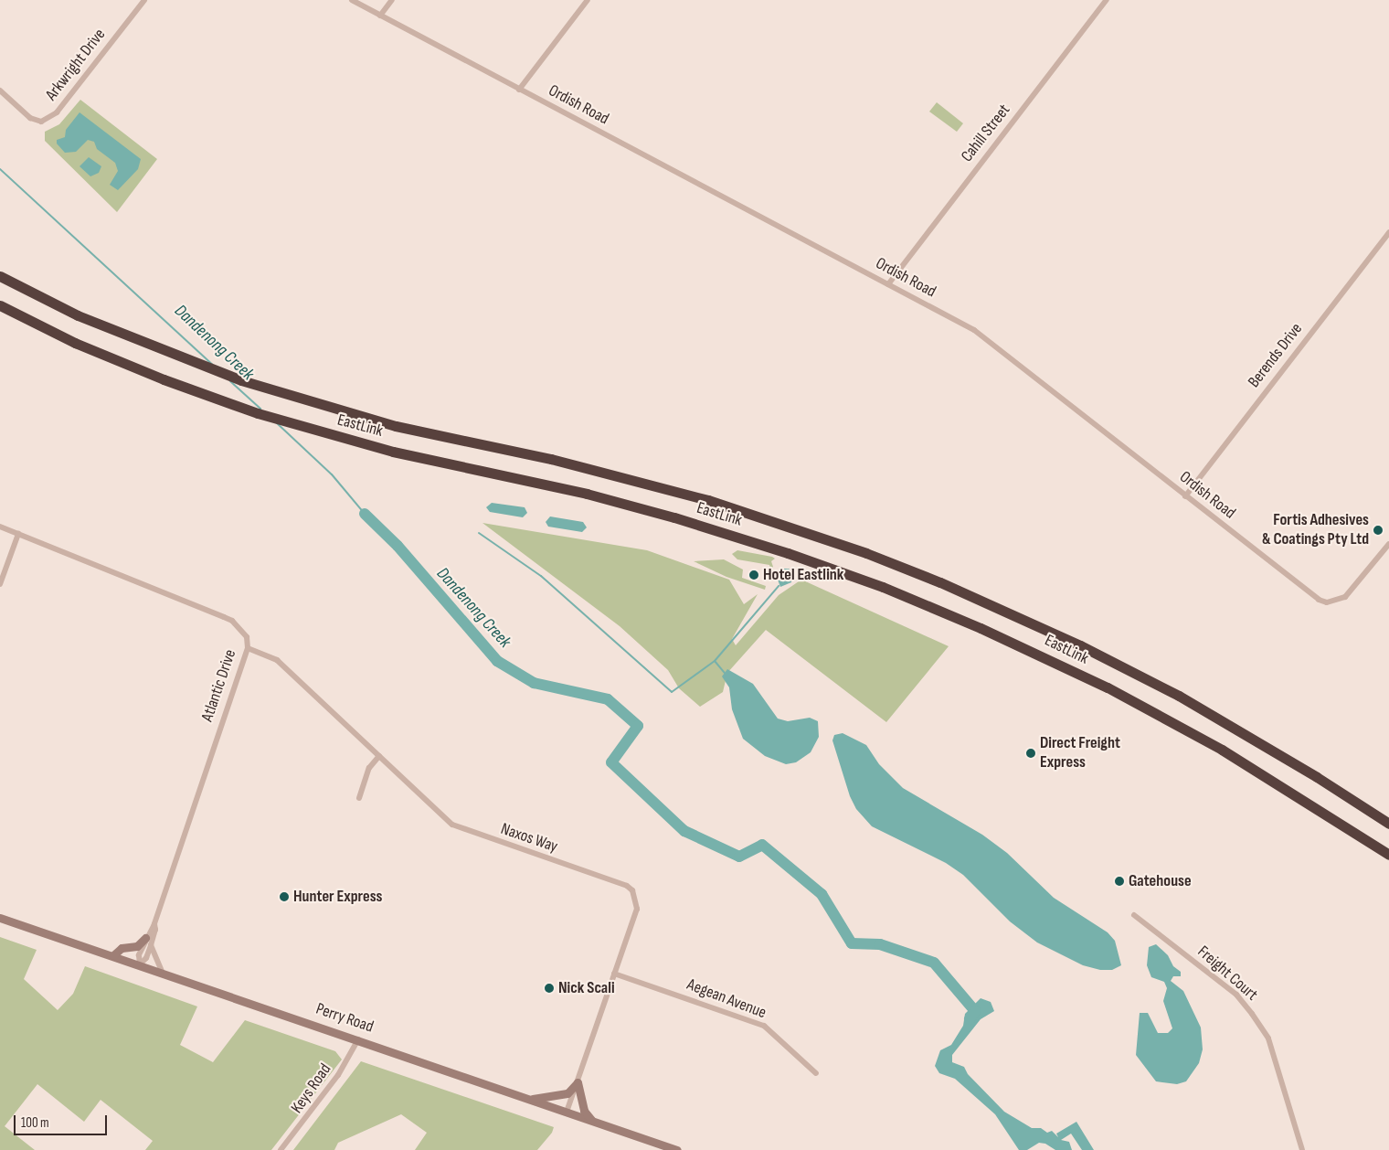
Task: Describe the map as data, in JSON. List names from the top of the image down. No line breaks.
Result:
{"streets":{"highway":["EastLink"],"main road":["Perry Road"],"street":["Arkwright Drive","Ordish Road","Cahill Street","Berends Drive","Atlantic Drive","Naxos Way","Freight Court","Aegean Avenue","Keys Road"]},"crossings":[["Ordish Road","Cahill Street"],["Ordish Road","Berends Drive"],["Atlantic Drive","Naxos Way"],["Atlantic Drive","Perry Road"],["Naxos Way","Aegean Avenue"],["Naxos Way","Perry Road"],["Perry Road","Keys Road"]],"water":["Dandenong Creek"],"places":["Fortis Adhesives & Coatings Pty Ltd","Hotel Eastlink","Direct Freight Express","Gatehouse","Hunter Express","Nick Scali"],"scale_bar":"100 m"}
